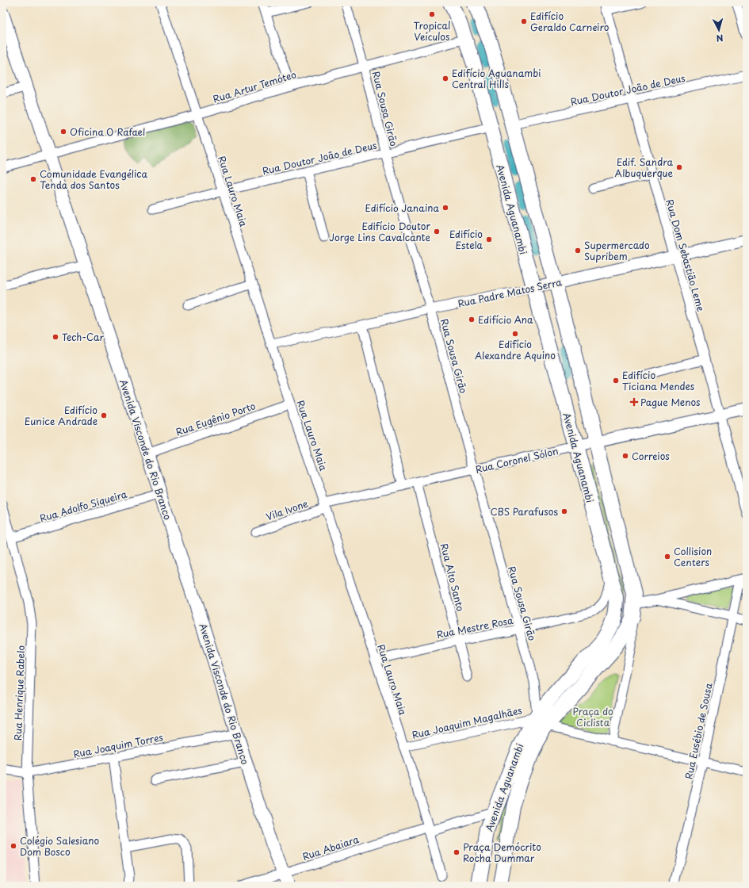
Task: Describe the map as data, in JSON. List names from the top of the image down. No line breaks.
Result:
{"streets":{"main road":["Avenida Aguanambi","Avenida Visconde do Rio Branco"],"street":["Rua Artur Temóteo","Rua Doutor João de Deus","Rua Sousa Girão","Rua Lauro Maia","Rua Dom Sebastião Leme","Rua Padre Matos Serra","Rua Eugênio Porto","Rua Coronel Sólon","Rua Adolfo Siqueira","Vila Ivone","Rua Alto Santo","Rua Mestre Rosa","Rua Henrique Rabelo","Rua Joaquim Magalhães","Rua Eusébio de Sousa","Rua Joaquim Torres","Rua Abaiara"]},"crossings":[["Rua Artur Temóteo","Rua Sousa Girão"],["Rua Artur Temóteo","Rua Lauro Maia"],["Rua Artur Temóteo","Avenida Aguanambi"],["Rua Artur Temóteo","Avenida Visconde do Rio Branco"],["Rua Doutor João de Deus","Rua Sousa Girão"],["Rua Doutor João de Deus","Rua Lauro Maia"],["Rua Doutor João de Deus","Avenida Aguanambi"],["Rua Doutor João de Deus","Rua Dom Sebastião Leme"],["Rua Sousa Girão","Avenida Aguanambi"],["Rua Sousa Girão","Rua Padre Matos Serra"],["Rua Sousa Girão","Rua Coronel Sólon"],["Rua Sousa Girão","Rua Mestre Rosa"],["Rua Sousa Girão","Rua Joaquim Magalhães"],["Rua Lauro Maia","Rua Padre Matos Serra"],["Rua Lauro Maia","Rua Eugênio Porto"],["Rua Lauro Maia","Rua Coronel Sólon"],["Rua Lauro Maia","Vila Ivone"],["Rua Lauro Maia","Rua Mestre Rosa"],["Rua Lauro Maia","Rua Joaquim Magalhães"],["Rua Lauro Maia","Rua Abaiara"],["Avenida Aguanambi","Rua Padre Matos Serra"],["Avenida Aguanambi","Rua Coronel Sólon"],["Avenida Aguanambi","Rua Mestre Rosa"],["Avenida Aguanambi","Rua Joaquim Magalhães"],["Avenida Aguanambi","Rua Abaiara"],["Rua Dom Sebastião Leme","Rua Padre Matos Serra"],["Rua Dom Sebastião Leme","Rua Coronel Sólon"],["Rua Eugênio Porto","Avenida Visconde do Rio Branco"],["Avenida Visconde do Rio Branco","Rua Adolfo Siqueira"],["Avenida Visconde do Rio Branco","Rua Joaquim Torres"],["Avenida Visconde do Rio Branco","Rua Abaiara"],["Rua Coronel Sólon","Vila Ivone"],["Rua Coronel Sólon","Rua Alto Santo"],["Rua Adolfo Siqueira","Rua Henrique Rabelo"],["Rua Alto Santo","Rua Mestre Rosa"],["Rua Henrique Rabelo","Rua Joaquim Torres"],["Rua Joaquim Magalhães","Rua Eusébio de Sousa"]],"parks":["Praça do Ciclista"],"places":{"other":["Tropical Veículos","Edifício Geraldo Carneiro","Edifício Aguanambi Central Hills","Oficina O Rafael","Edif. Sandra Albuquerque","Comunidade Evangélica Tenda dos Santos","Edifício Janaina","Edifício Doutor Jorge Lins Cavalcante","Edifício Estela","Supermercado Supribem","Edifício Ana","Edifício Alexandre Aquino","Tech-Car","Edifício Ticiana Mendes","Edifício Eunice Andrade","Correios","CBS Parafusos","Collision Centers","Colégio Salesiano Dom Bosco","Praça Demócrito Rocha Dummar"],"health":["Pague Menos"]},"north":"bottom"}
